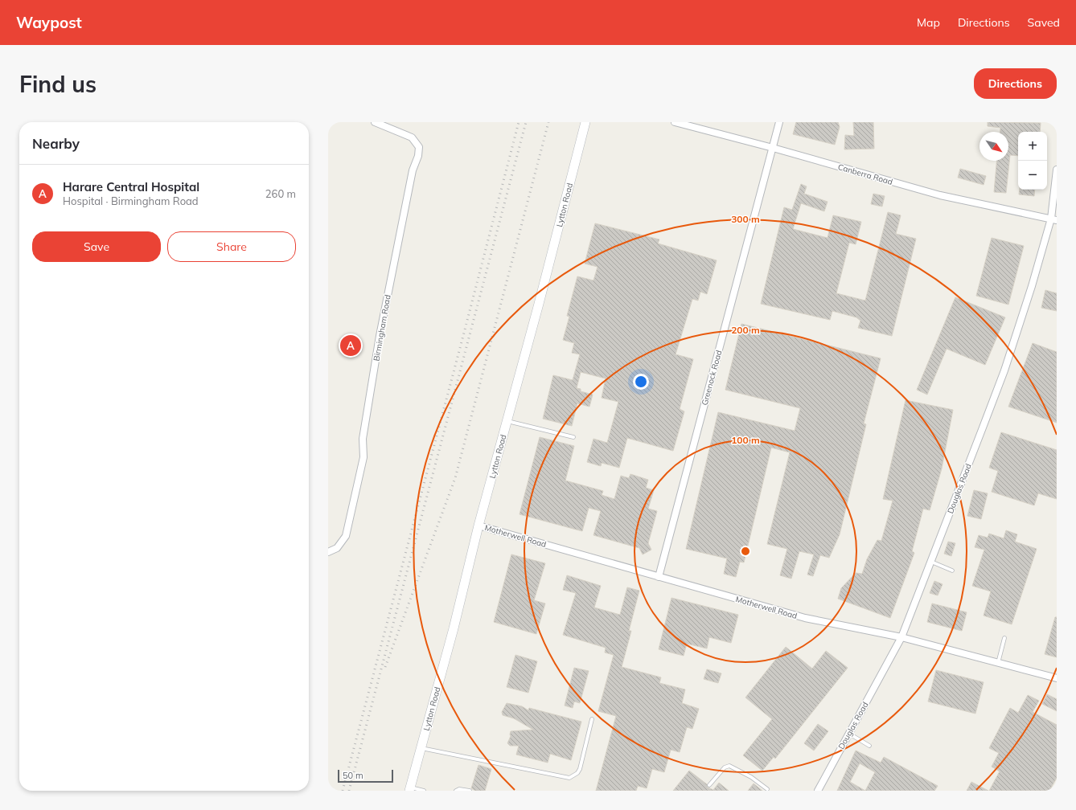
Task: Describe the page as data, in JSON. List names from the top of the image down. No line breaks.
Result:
{"streets":{"main road":["Lytton Road"],"street":["Canberra Road","Birmingham Road","Greenock Road","Douglas Road","Motherwell Road"]},"crossings":[["Canberra Road","Greenock Road"],["Canberra Road","Douglas Road"],["Lytton Road","Motherwell Road"],["Greenock Road","Motherwell Road"],["Douglas Road","Motherwell Road"]],"scale_bar":"50 m","north":"bottom right","page":{"header":"Waypost","nav":["Map","Directions","Saved"],"buttons":["Directions",["Save","Share"]],"title":"Find us","heading":"Nearby","map_buttons":["+","−"],"list":[{"mark":"A","name":"Harare Central Hospital","note":"Hospital · Birmingham Road","value":"260 m"}],"pins":"A","scale":"50 m"},"rings":["300 m","200 m","100 m"]}
